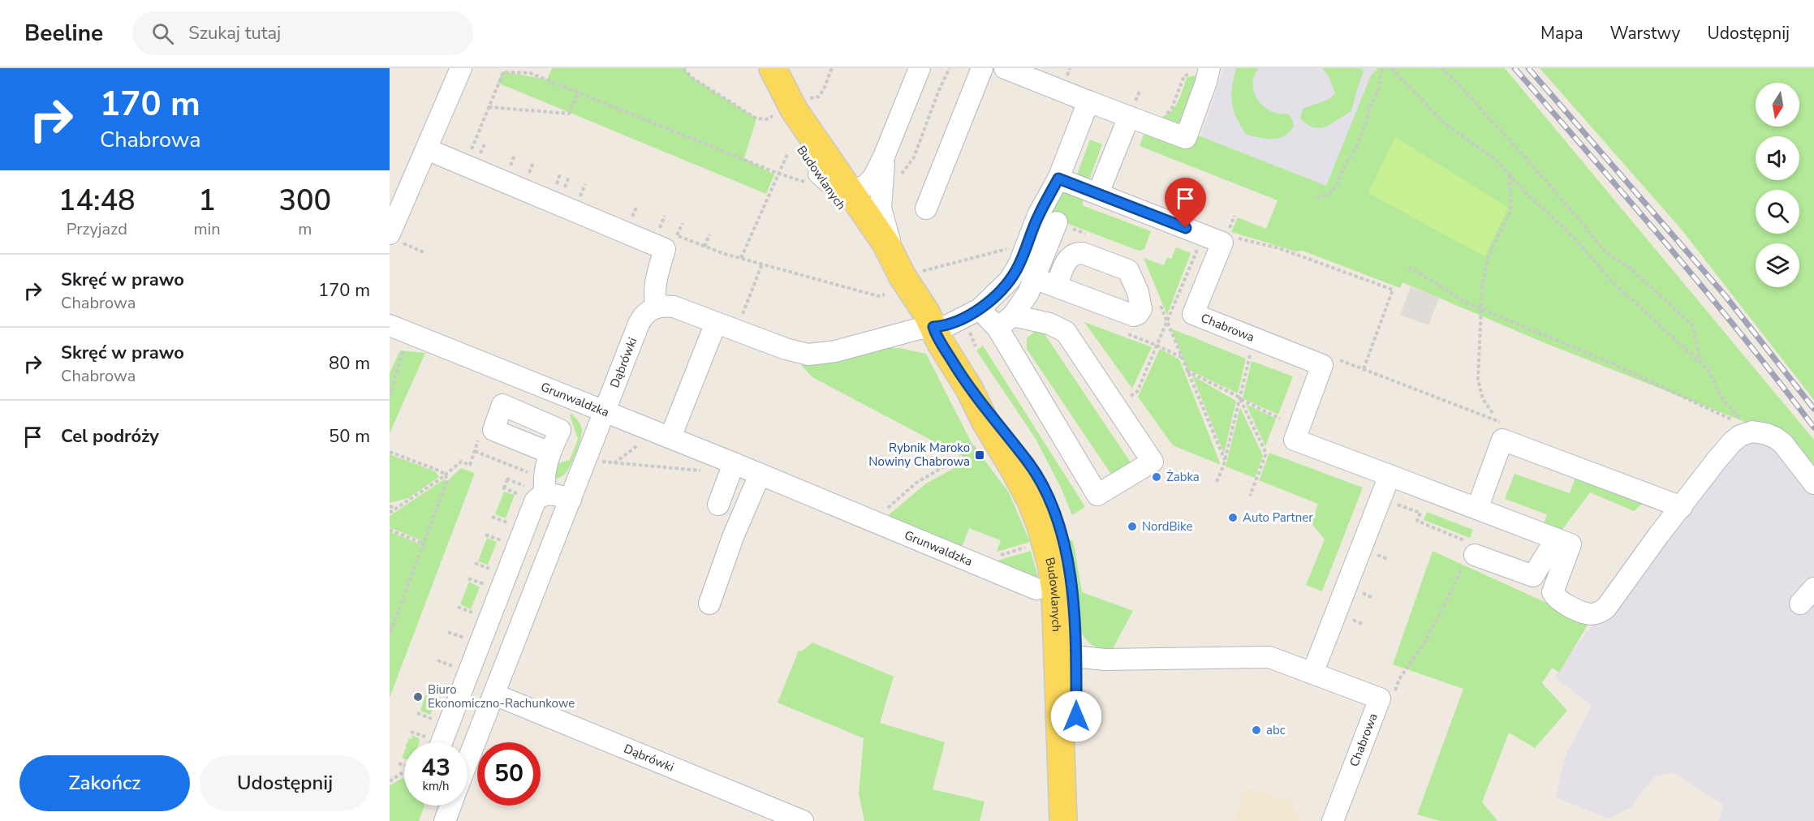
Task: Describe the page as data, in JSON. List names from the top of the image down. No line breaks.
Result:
{"streets":{"main road":["Budowlanych"],"street":["Chabrowa","Dąbrówki","Grunwaldzka"]},"crossings":[["Budowlanych","Chabrowa"],["Dąbrówki","Grunwaldzka"]],"places":{"transit":["Rybnik Maroko Nowiny Chabrowa"],"other":["Żabka","Auto Partner","NordBike","Biuro Ekonomiczno-Rachunkowe","abc"]},"north":"bottom","page":{"header":"Beeline","search":"Szukaj tutaj","nav":["Mapa","Warstwy","Udostępnij"],"turn":["170 m","Chabrowa"],"eta":["14:48","Przyjazd","1","min","300","m"],"list":[{"name":"Skręć w prawo","note":"Chabrowa","value":"170 m"},{"name":"Skręć w prawo","note":"Chabrowa","value":"80 m"},{"name":"Cel podróży","value":"50 m"}],"speed":"43 km/h","limit":"50","buttons":["Zakończ","Udostępnij"]}}
